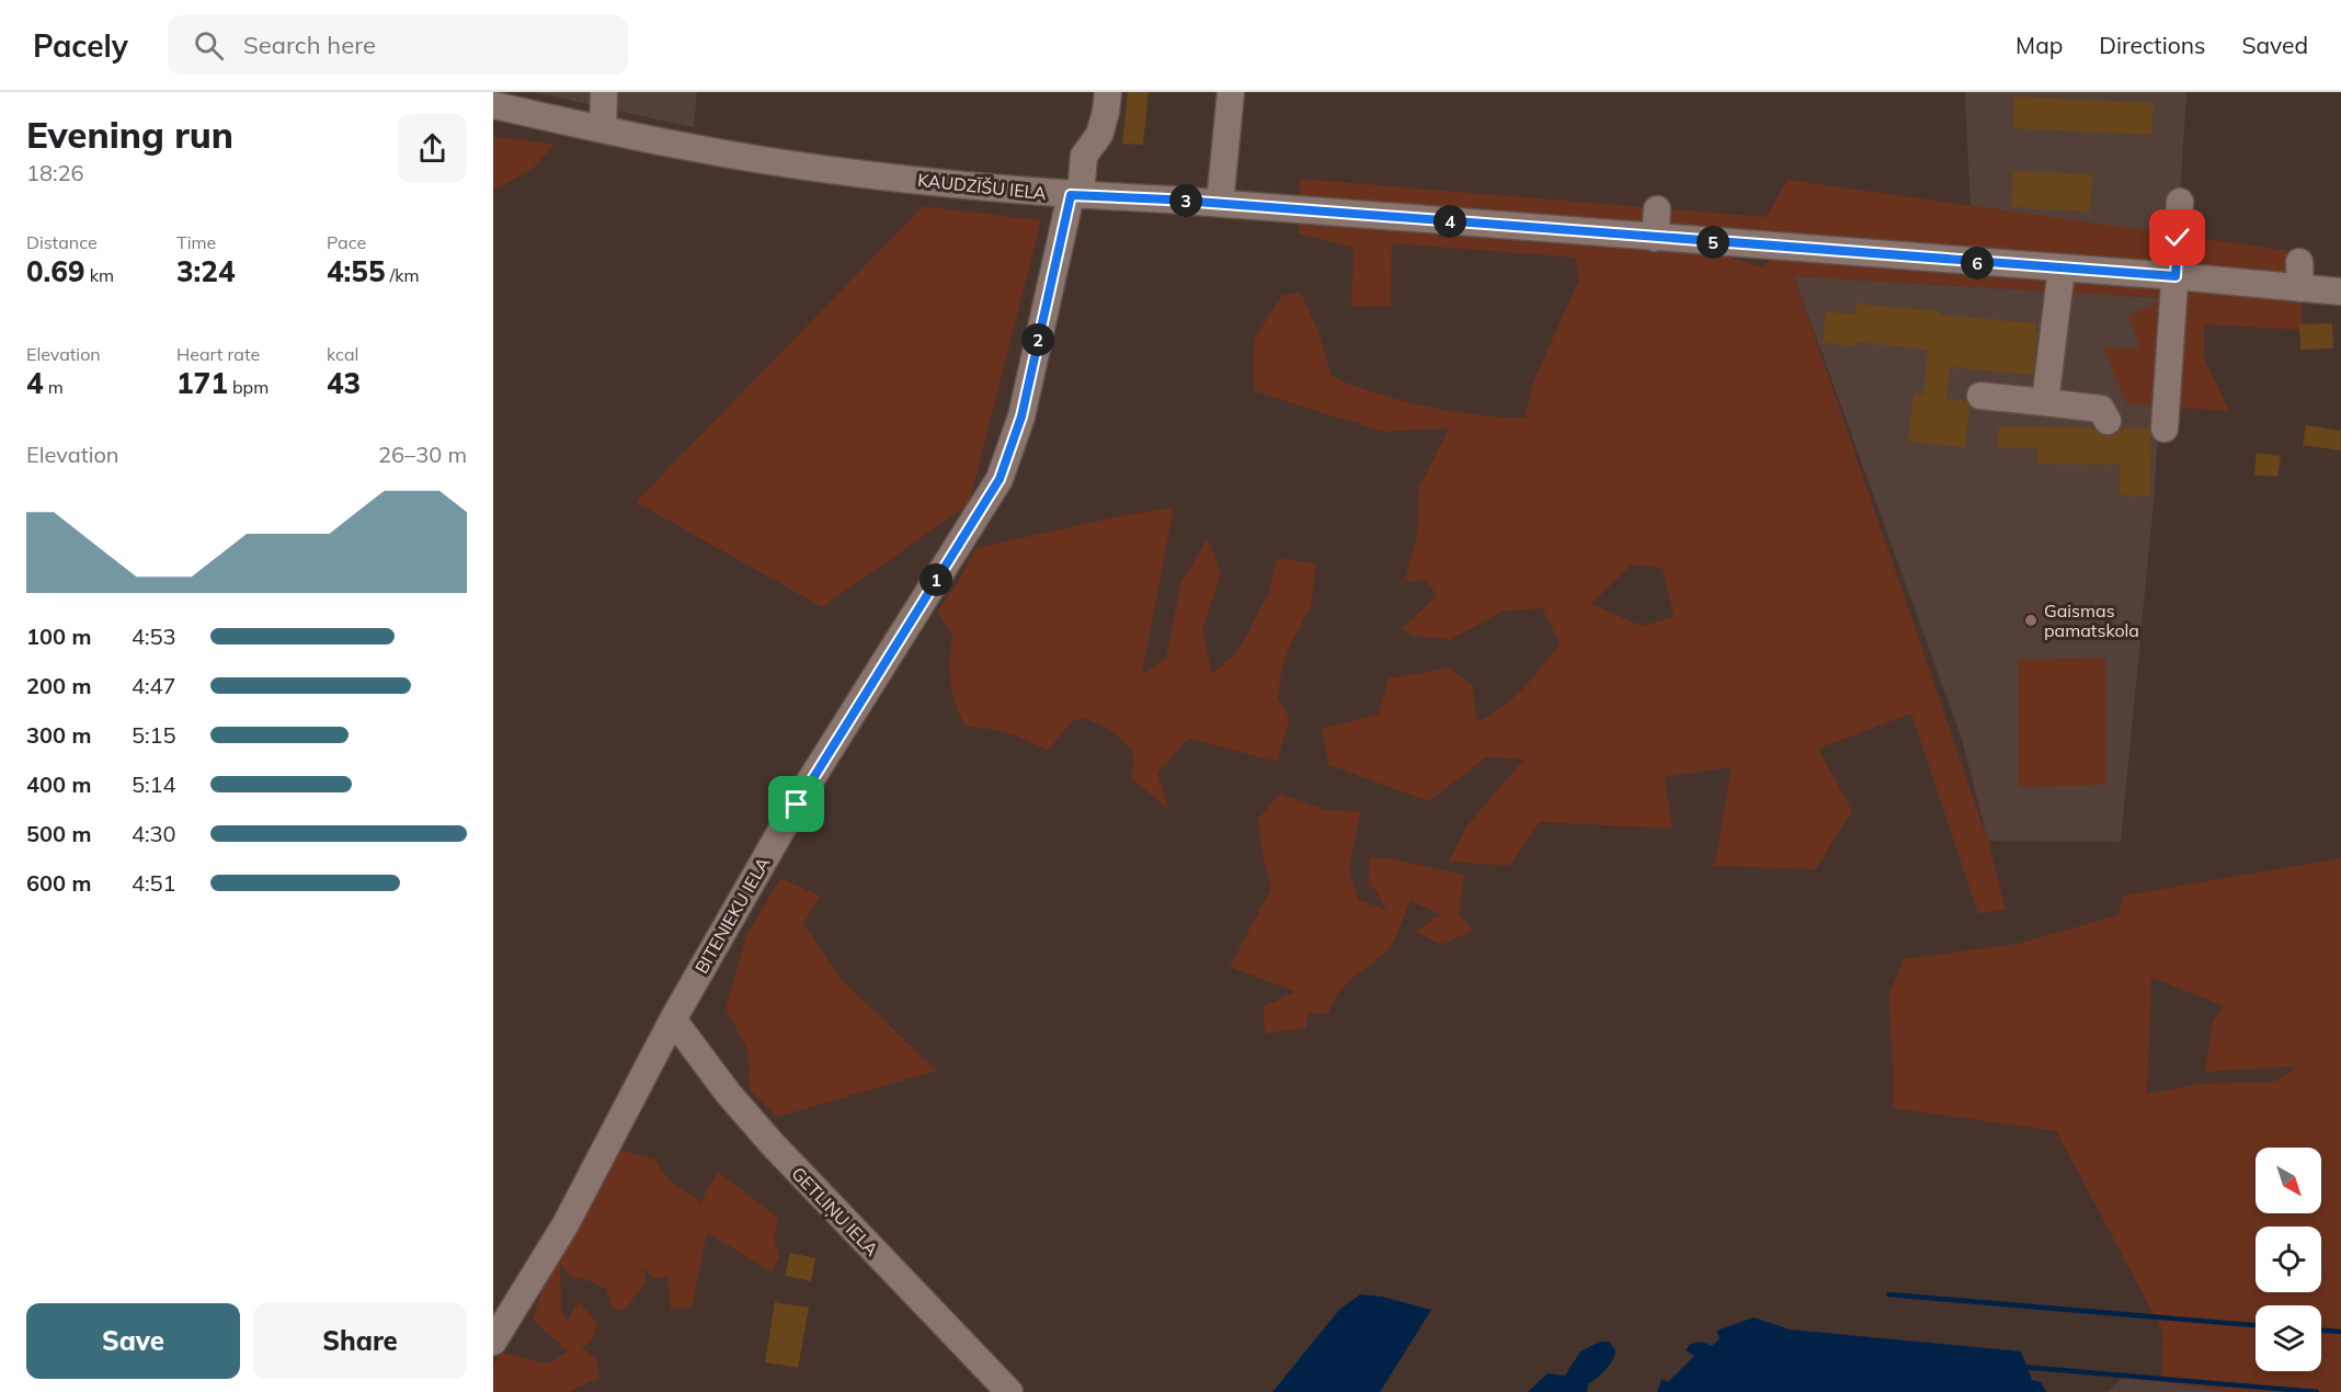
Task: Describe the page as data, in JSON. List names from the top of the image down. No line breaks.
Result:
{"streets":{"street":["KAUDZĪŠU IELA","BITENIEKU IELA","GETLIŅU IELA"]},"crossings":[["KAUDZĪŠU IELA","BITENIEKU IELA"],["BITENIEKU IELA","GETLIŅU IELA"]],"places":["Gaismas pamatskola"],"north":"bottom right","page":{"header":"Pacely","search":"Search here","nav":["Map","Directions","Saved"],"heading":["Evening run","18:26"],"pins":["3","4","5","6","2","1"],"stats":[["Distance","0.69 km"],["Time","3:24"],["Pace","4:55 /km"],["Elevation","4 m"],["Heart rate","171 bpm"],["kcal","43"]],"chart":["Elevation","26–30 m"],"list":[{"name":"100 m","note":"4:53"},{"name":"200 m","note":"4:47"},{"name":"300 m","note":"5:15"},{"name":"400 m","note":"5:14"},{"name":"500 m","note":"4:30"},{"name":"600 m","note":"4:51"}],"buttons":["Save","Share"]}}
